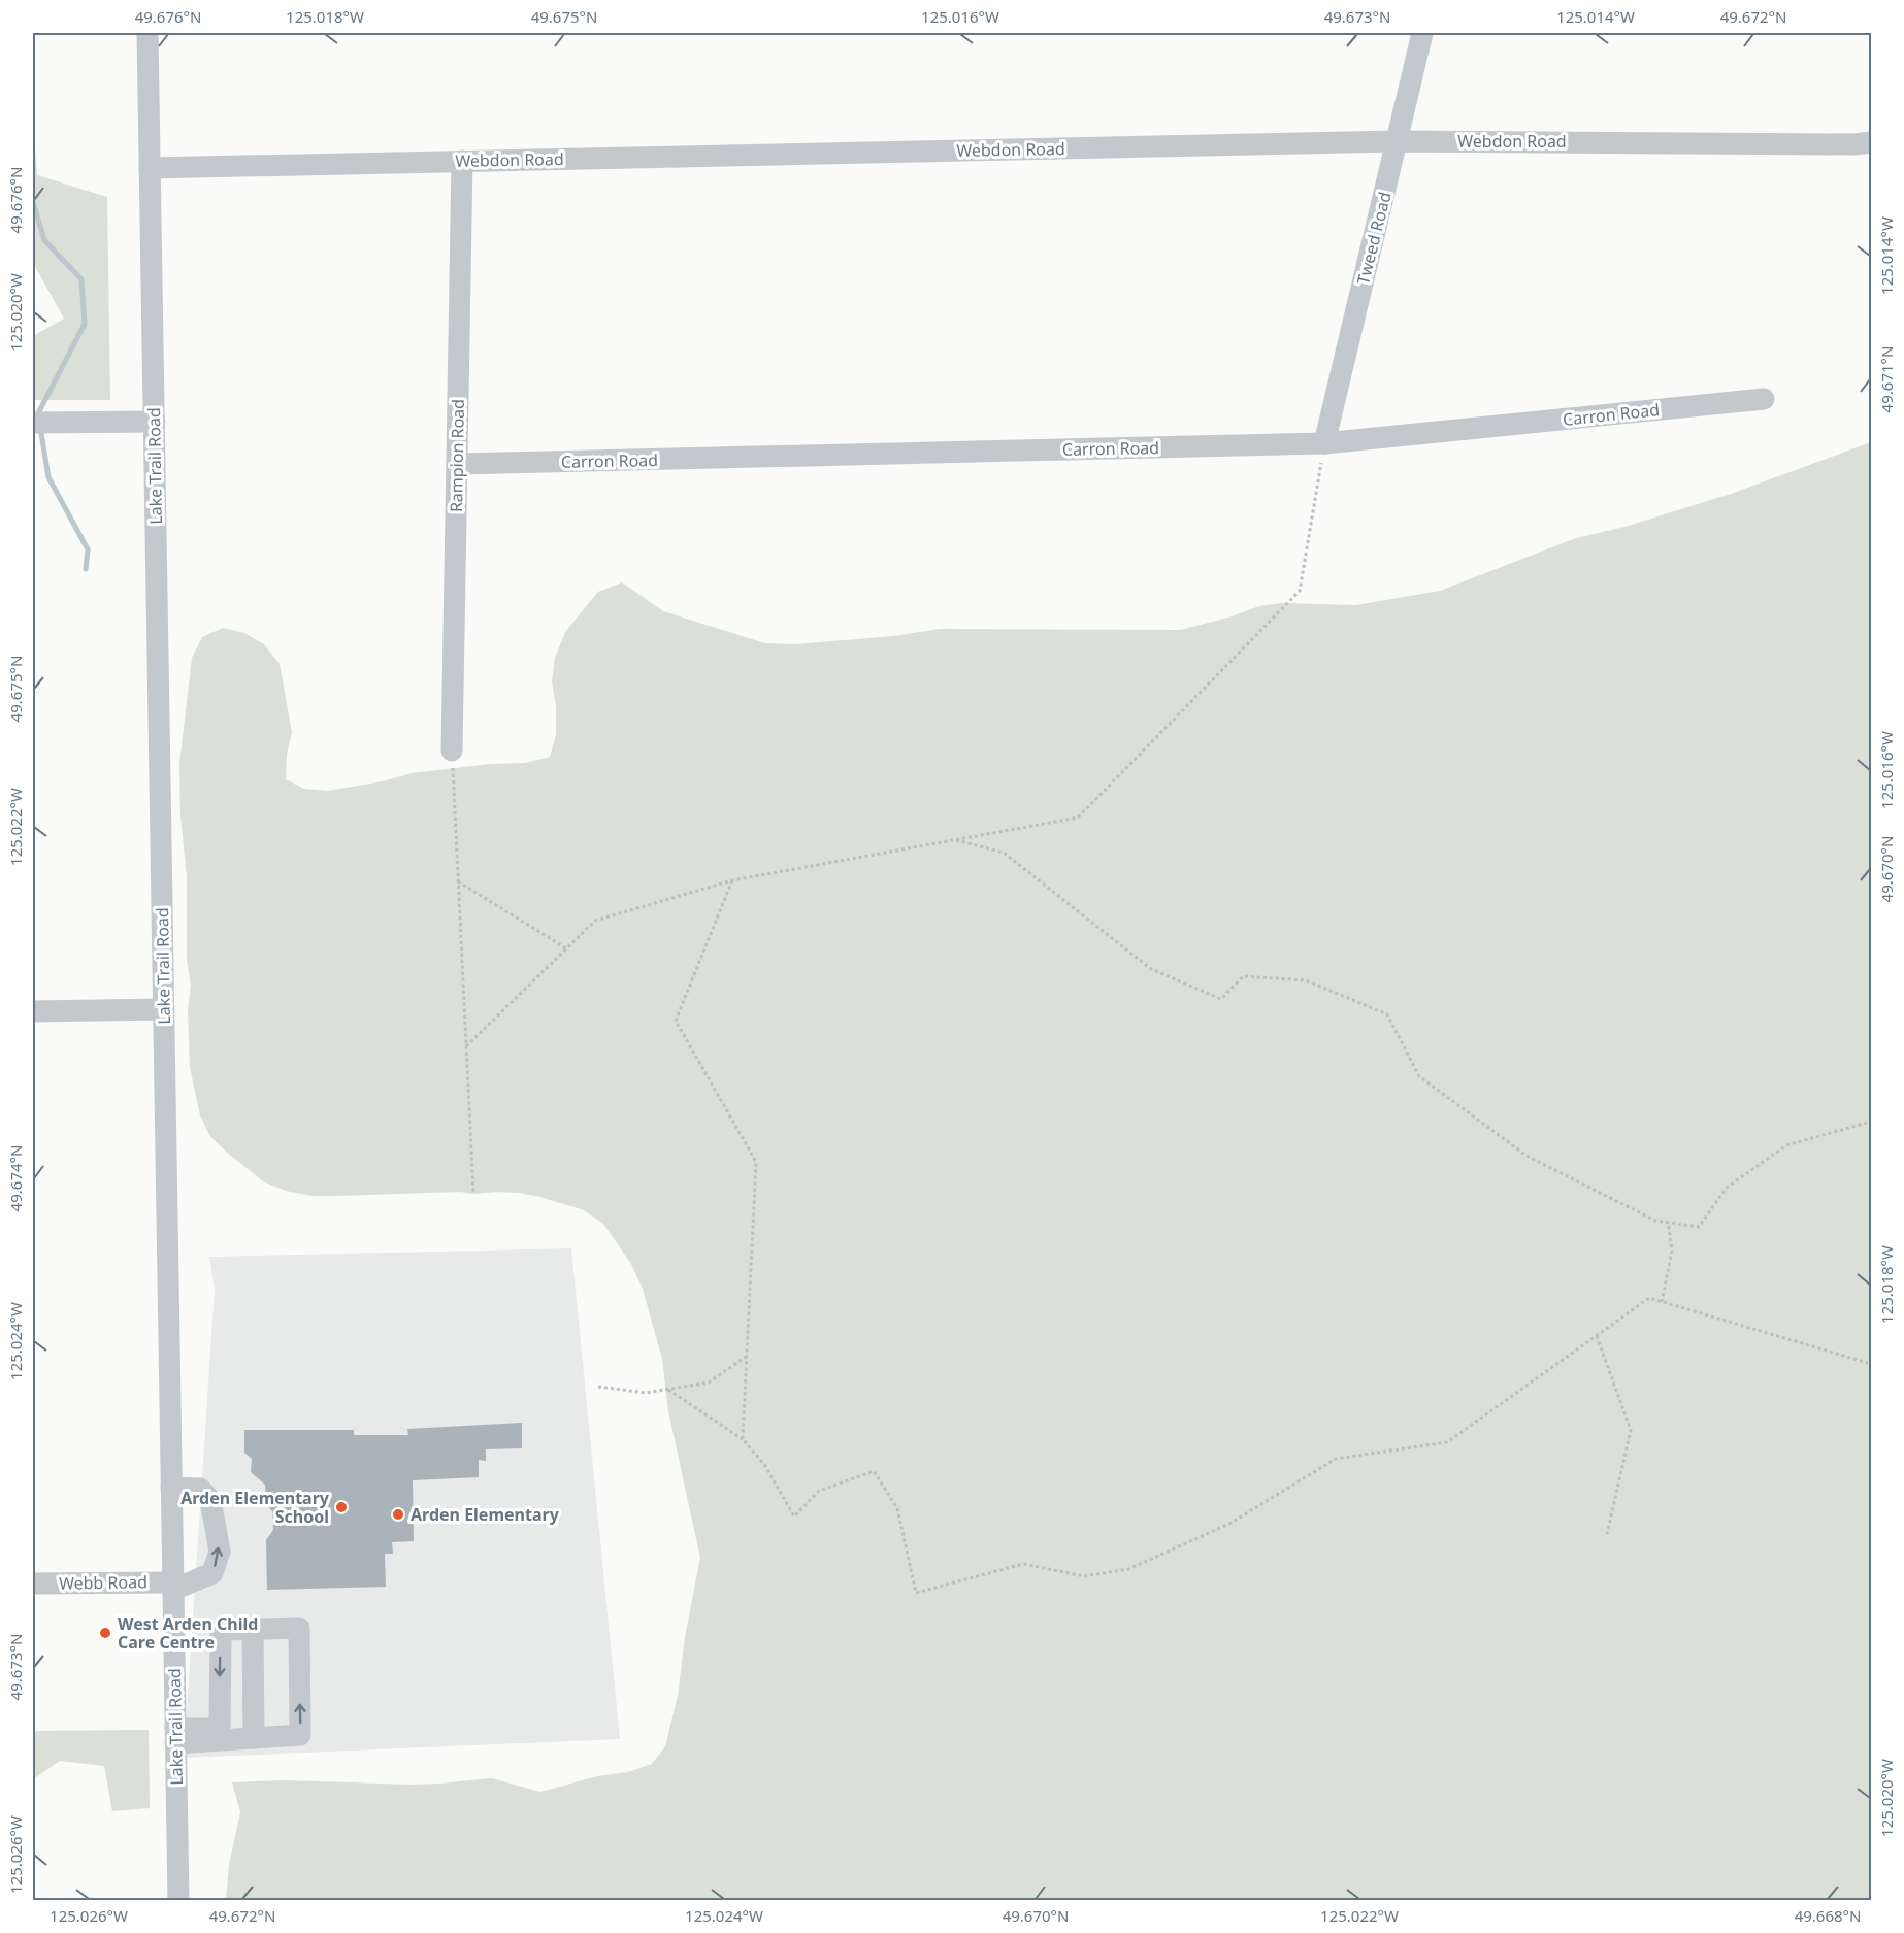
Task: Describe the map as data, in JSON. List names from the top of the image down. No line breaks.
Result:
{"streets":{"street":["Webdon Road","Tweed Road","Carron Road","Rampion Road","Lake Trail Road","Webb Road"]},"crossings":[["Webdon Road","Tweed Road"],["Webdon Road","Rampion Road"],["Webdon Road","Lake Trail Road"],["Tweed Road","Carron Road"],["Carron Road","Rampion Road"],["Lake Trail Road","Webb Road"]],"places":["Arden Elementary School","Arden Elementary","West Arden Child Care Centre"],"coordinates":["49.676°N","125.018°W","49.675°N","125.016°W","49.673°N","125.014°W","49.672°N","125.020°W","49.671°N","125.022°W","49.670°N","49.674°N","125.024°W","125.026°W","49.668°N"]}
